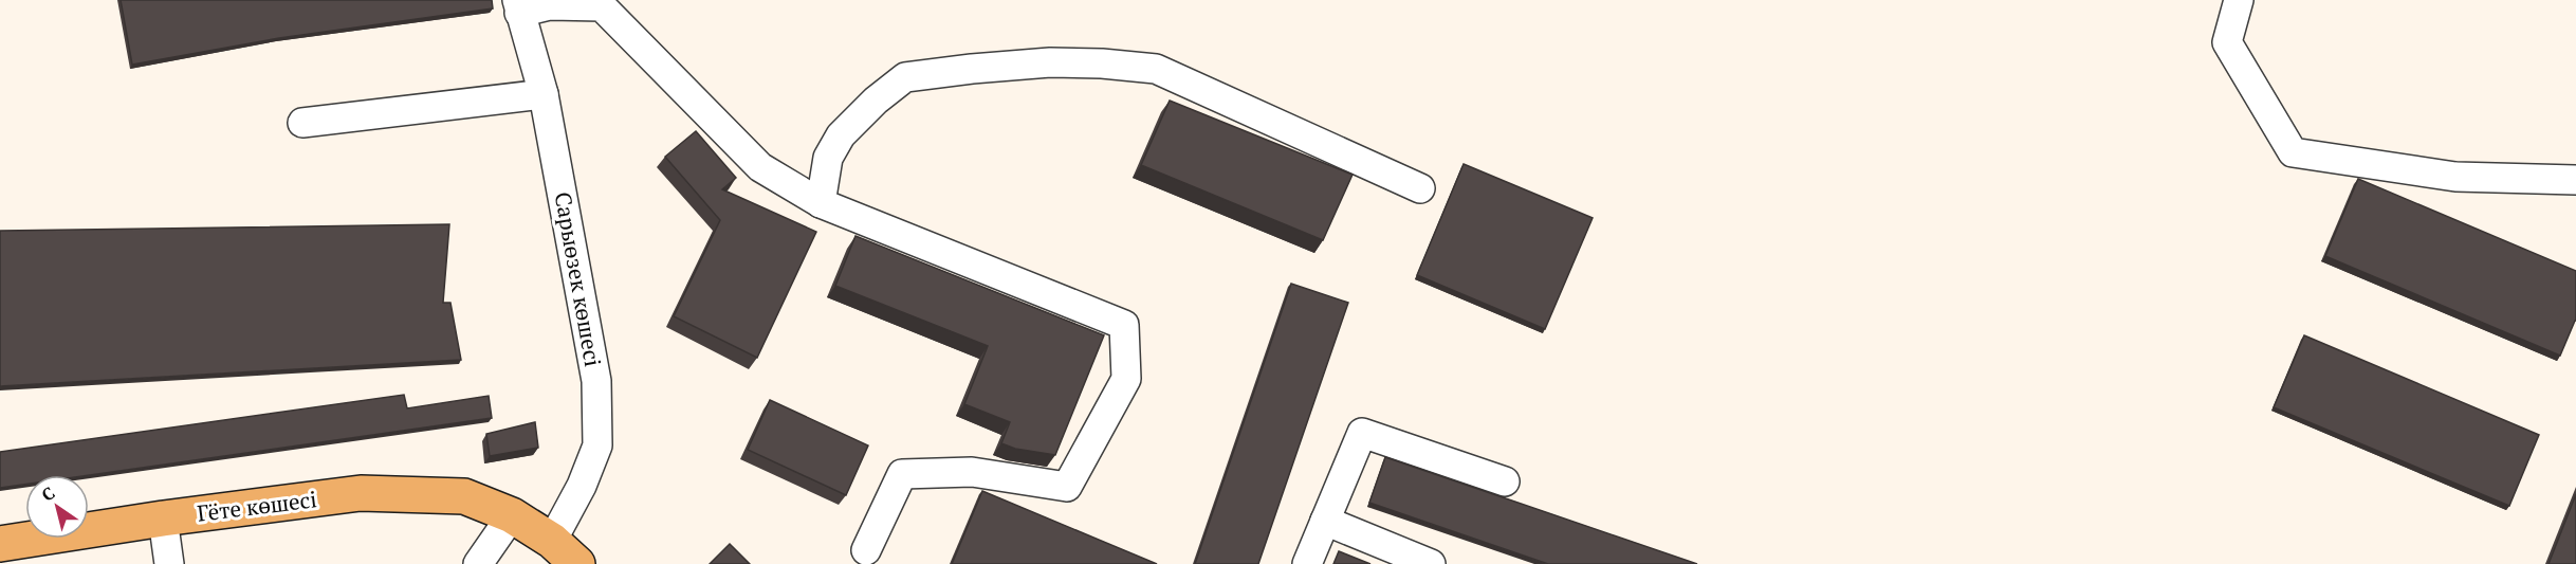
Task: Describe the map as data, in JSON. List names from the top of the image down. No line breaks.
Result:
{"streets":{"main road":["Гёте көшесі"],"street":["Сарыөзек көшесі"]},"crossings":[["Сарыөзек көшесі","Гёте көшесі"]],"north":"top left"}
